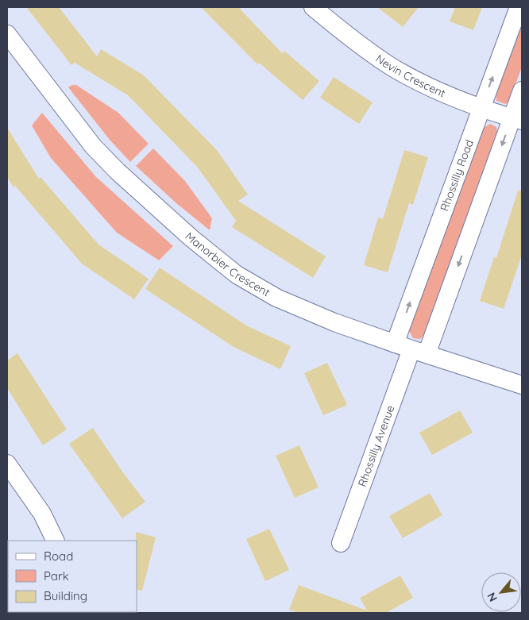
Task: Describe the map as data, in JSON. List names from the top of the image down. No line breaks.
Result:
{"streets":{"street":["Nevin Crescent","Rhossilly Road","Manorbier Crescent","Rhossilly Avenue"]},"crossings":[["Nevin Crescent","Rhossilly Road"],["Rhossilly Road","Manorbier Crescent"],["Rhossilly Road","Rhossilly Avenue"],["Manorbier Crescent","Rhossilly Avenue"]],"legend":["Road","Park","Building"],"north":"bottom left"}
